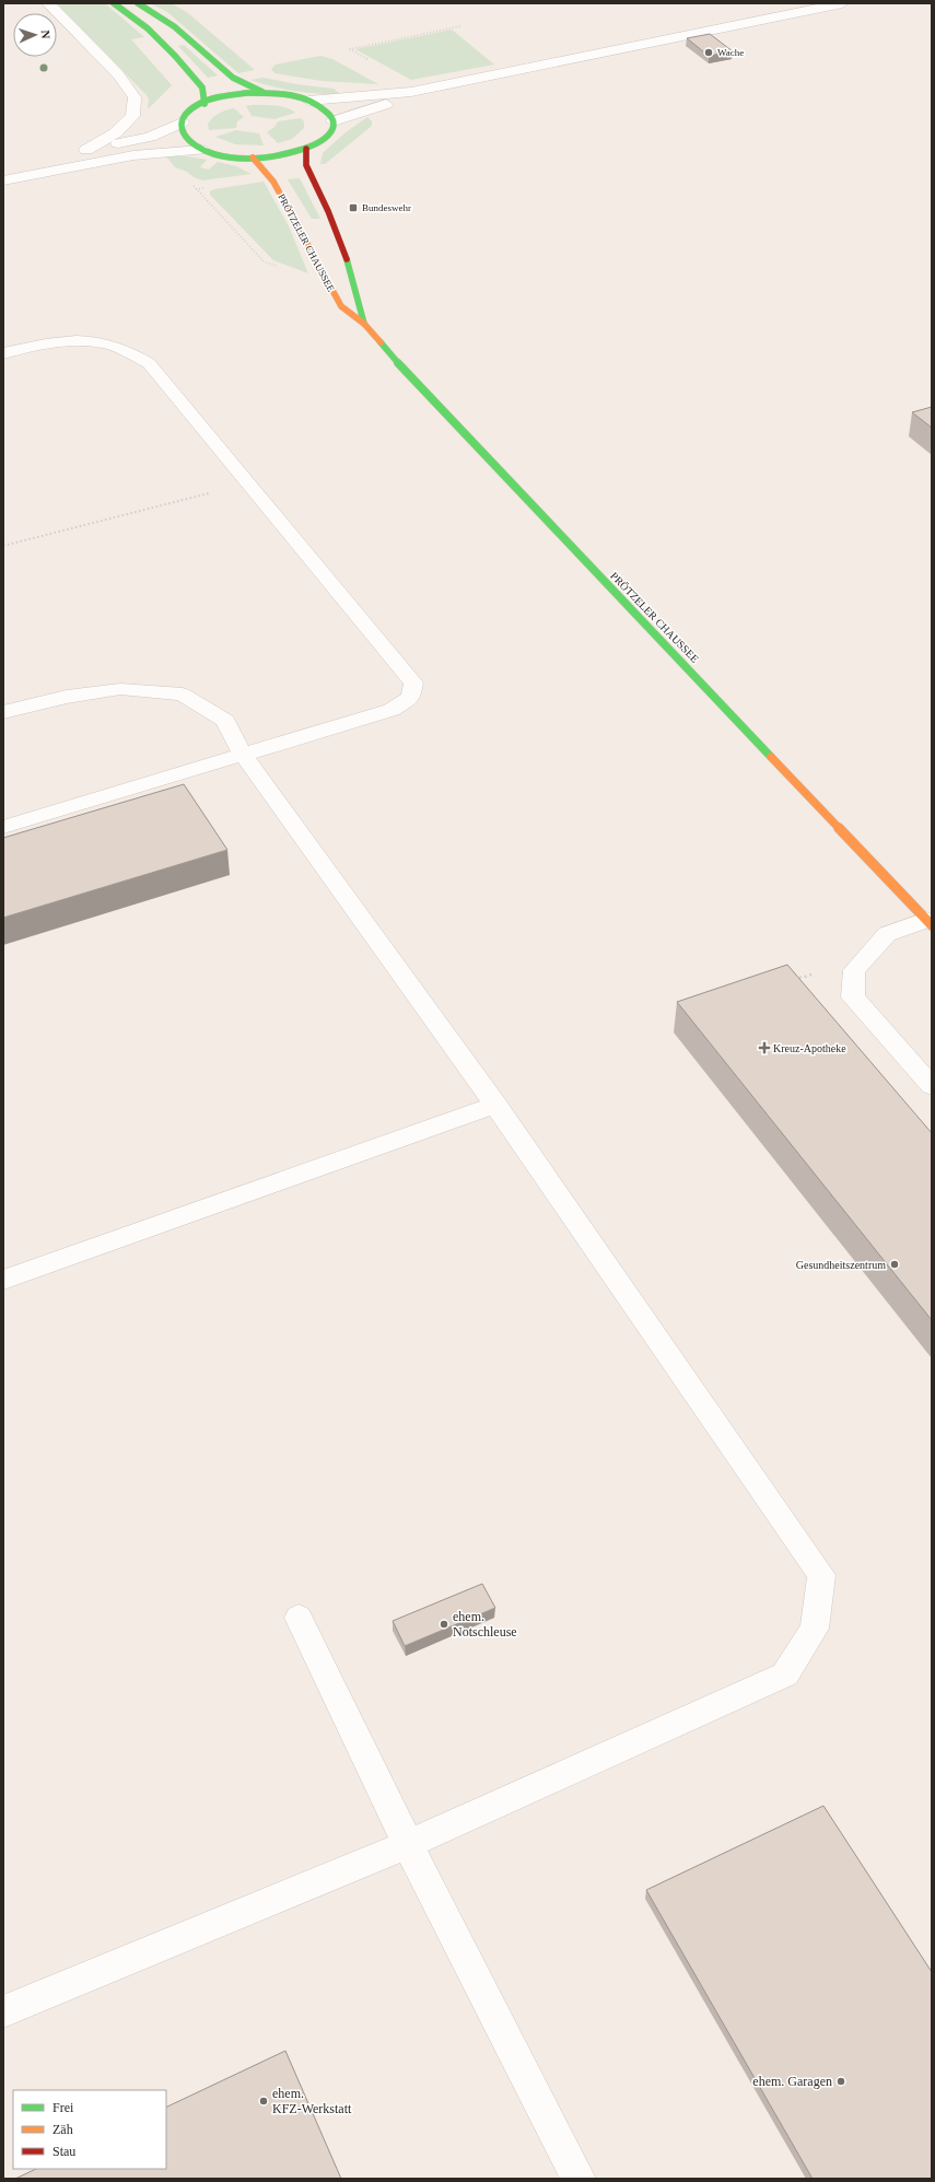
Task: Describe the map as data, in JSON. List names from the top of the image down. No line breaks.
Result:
{"streets":{"main road":["PRÖTZELER CHAUSSEE"]},"places":{"other":["Wache","Gesundheitszentrum","ehem. Notschleuse","ehem. Garagen","ehem. KFZ-Werkstatt"],"transit":["Bundeswehr"],"health":["Kreuz-Apotheke"]},"legend":["Frei","Zäh","Stau"],"north":"right"}
